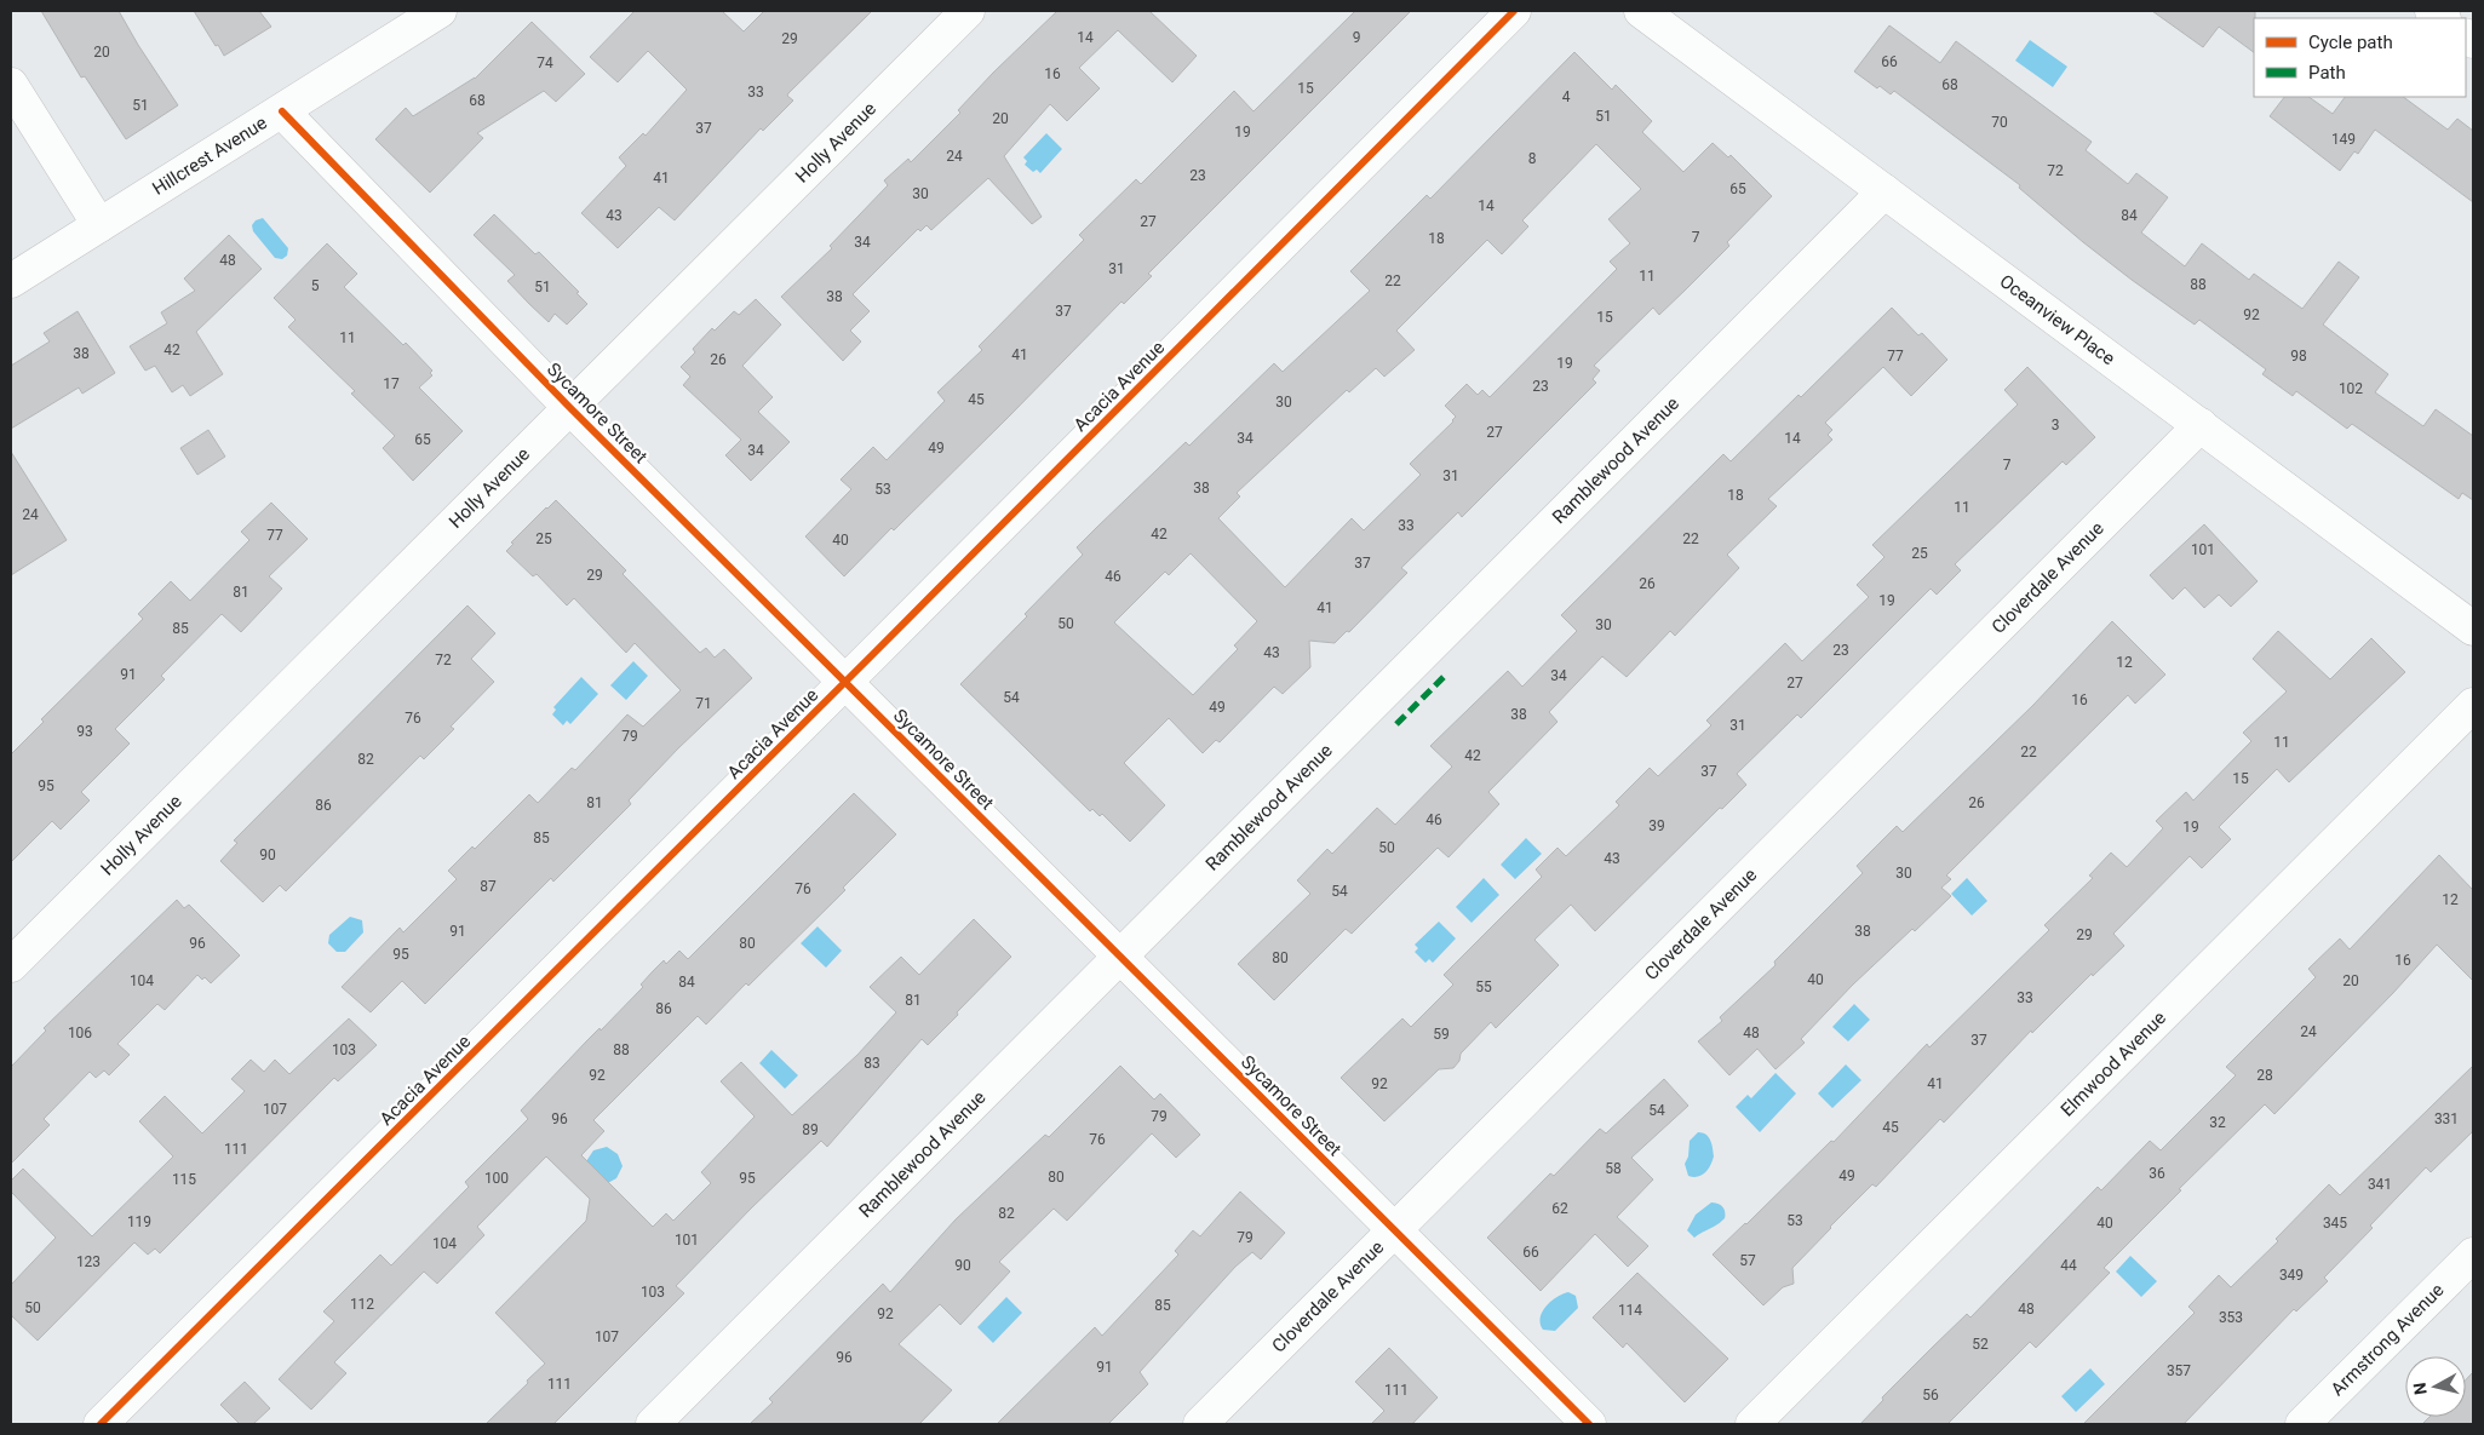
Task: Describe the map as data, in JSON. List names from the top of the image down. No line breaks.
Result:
{"streets":{"street":["Holly Avenue","Hillcrest Avenue","Oceanview Place","Acacia Avenue","Sycamore Street","Ramblewood Avenue","Cloverdale Avenue","Elmwood Avenue","Armstrong Avenue"]},"crossings":[["Holly Avenue","Sycamore Street"],["Hillcrest Avenue","Sycamore Street"],["Oceanview Place","Ramblewood Avenue"],["Oceanview Place","Cloverdale Avenue"],["Acacia Avenue","Sycamore Street"],["Sycamore Street","Ramblewood Avenue"],["Sycamore Street","Cloverdale Avenue"]],"house_numbers":["14","9","29","20","66","74","16","68","15","33","4","68","51","51","20","70","37","19","149","24","8","72","23","41","65","30","14","43","84","27","7","18","34","48","31","11","22","88","5","51","38","37","92","15","11","42","38","41","77","98","26","19","17","23","102","45","30","3","27","34","14","65","49","34","7","31","38","53","18","11","24","33","42","77","25","22","40","101","25","37","29","46","26","81","19","41","50","30","85","23","43","72","12","91","34","27","54","16","71","49","38","76","31","93","79","11","22","42","82","37","15","95","81","26","86","46","39","19","85","50","90","43","30","87","76","54","12","91","38","29","96","80","95","80","16","40","104","20","84","55","33","81","86","24","106","48","59","37","103","88","83","92","28","92","41","107","54","79","96","331","32","45","89","76","111","58","36","49","80","100","95","115","341","62","82","53","119","40","345","79","101","104","66","57","123","90","44","349","103","112","85","50","48","114","92","353","107","52","96","91","357","111","111","56"],"legend":["Cycle path","Path"],"north":"left"}
